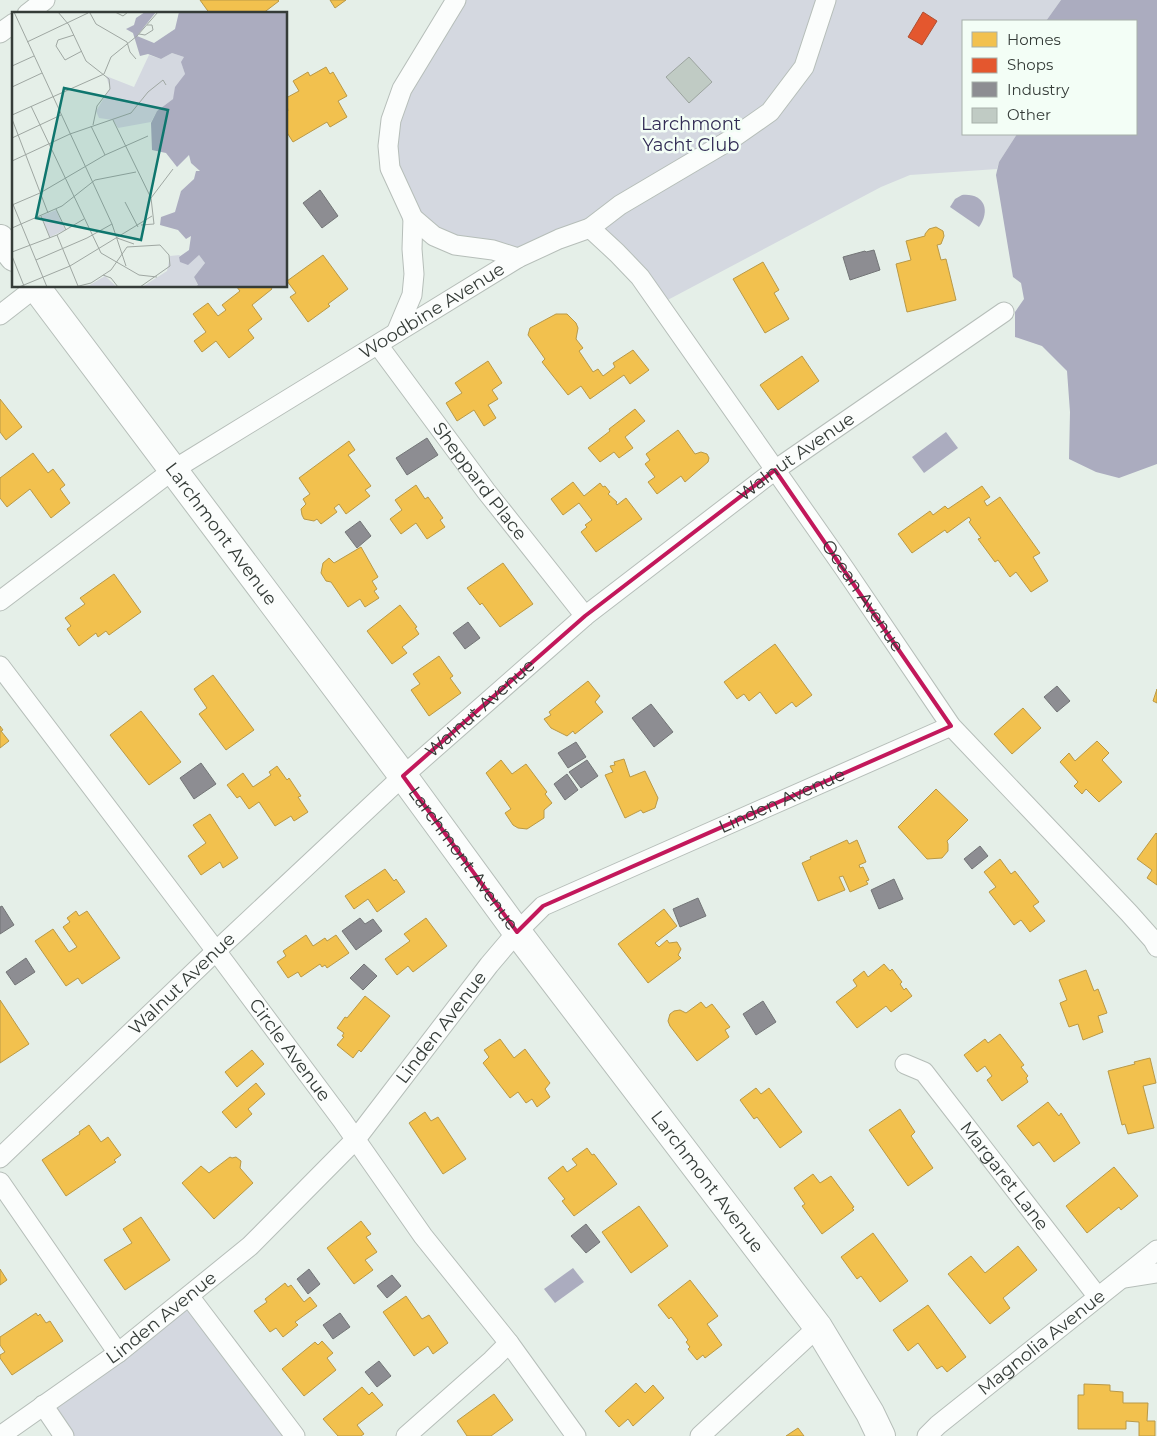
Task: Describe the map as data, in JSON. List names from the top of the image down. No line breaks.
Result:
{"streets":{"street":["Woodbine Avenue","Walnut Avenue","Sheppard Place","Larchmont Avenue","Ocean Avenue","Linden Avenue","Circle Avenue","Margaret Lane","Magnolia Avenue"]},"crossings":[["Woodbine Avenue","Sheppard Place"],["Woodbine Avenue","Larchmont Avenue"],["Woodbine Avenue","Ocean Avenue"],["Walnut Avenue","Sheppard Place"],["Walnut Avenue","Larchmont Avenue"],["Walnut Avenue","Ocean Avenue"],["Walnut Avenue","Circle Avenue"],["Larchmont Avenue","Linden Avenue"],["Ocean Avenue","Linden Avenue"],["Linden Avenue","Circle Avenue"],["Margaret Lane","Magnolia Avenue"]],"parks":["Larchmont Yacht Club"],"legend":["Homes","Shops","Industry","Other"]}
